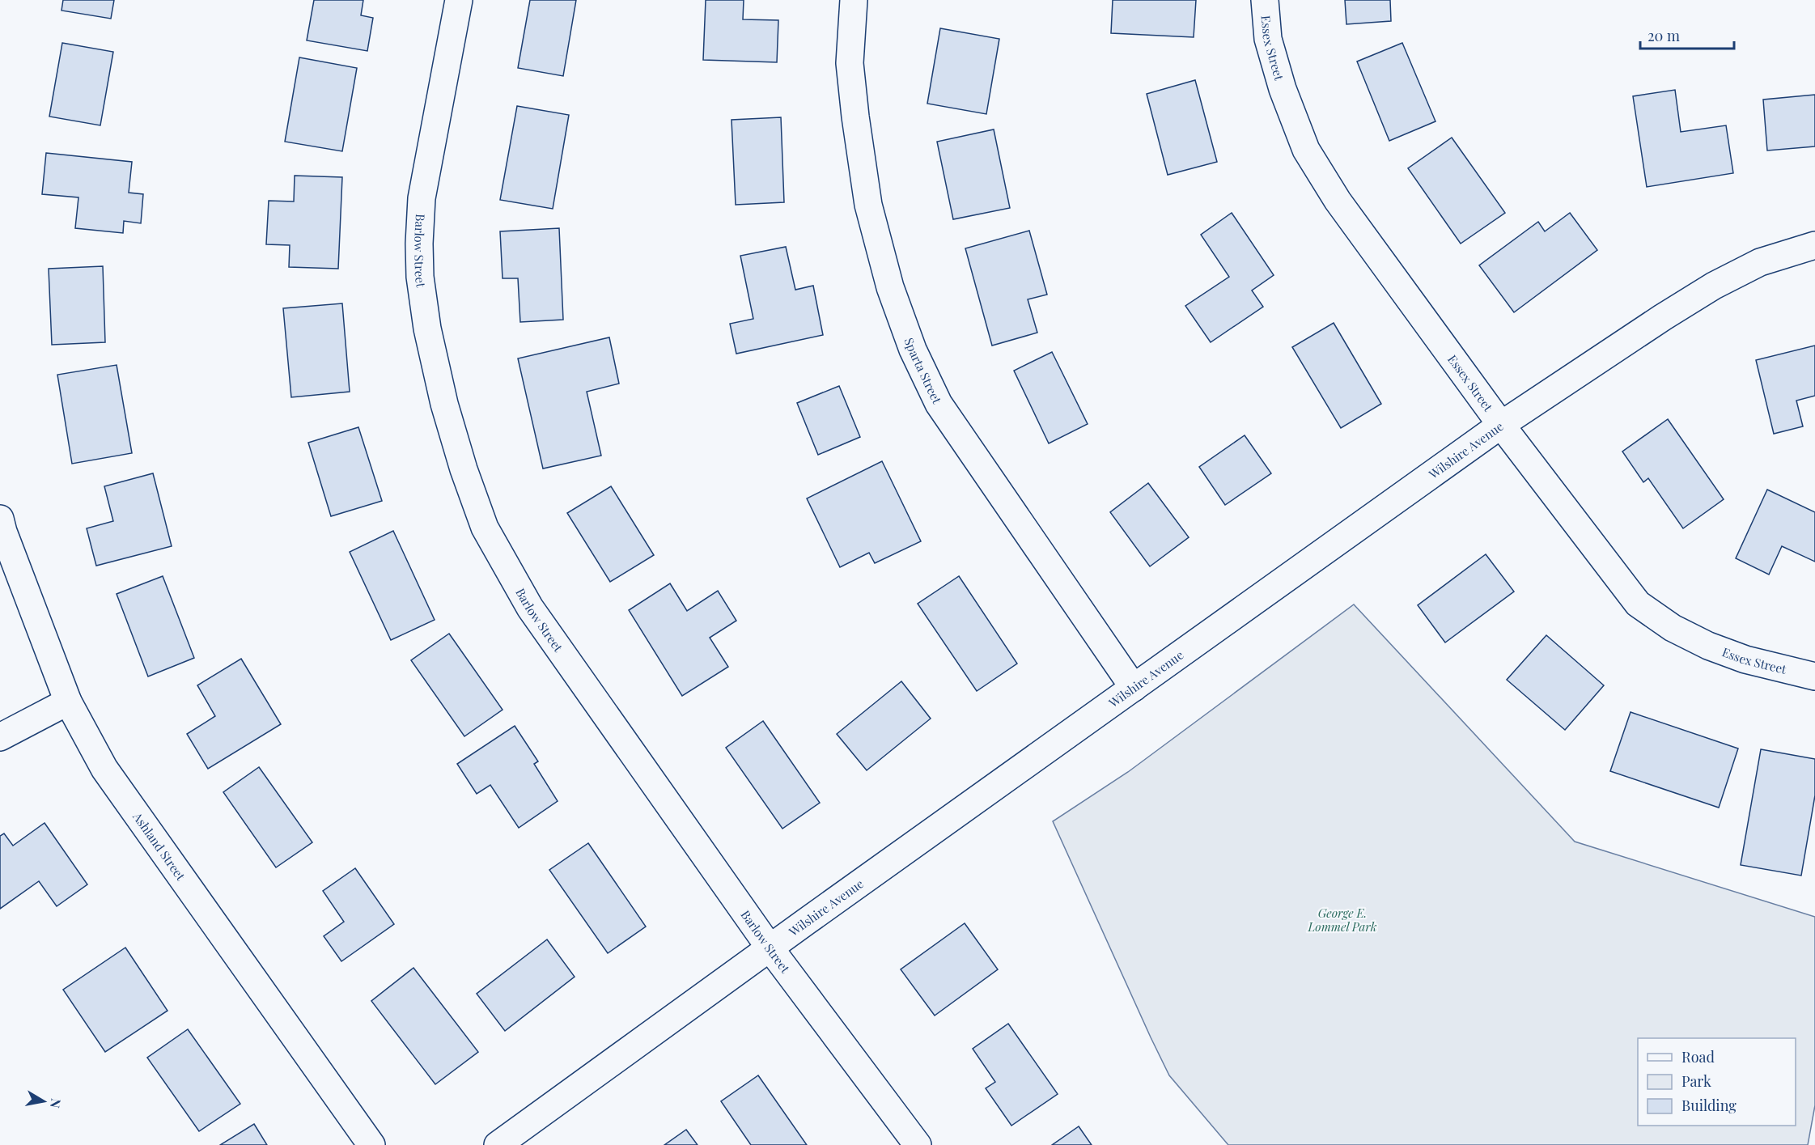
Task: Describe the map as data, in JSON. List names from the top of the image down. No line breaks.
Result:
{"streets":{"street":["Essex Street","Barlow Street","Sparta Street","Wilshire Avenue","Ashland Street"]},"crossings":[["Essex Street","Wilshire Avenue"],["Barlow Street","Wilshire Avenue"],["Sparta Street","Wilshire Avenue"]],"parks":["George E. Lommel Park"],"legend":["Road","Park","Building"],"scale_bar":"20 m","north":"right"}
